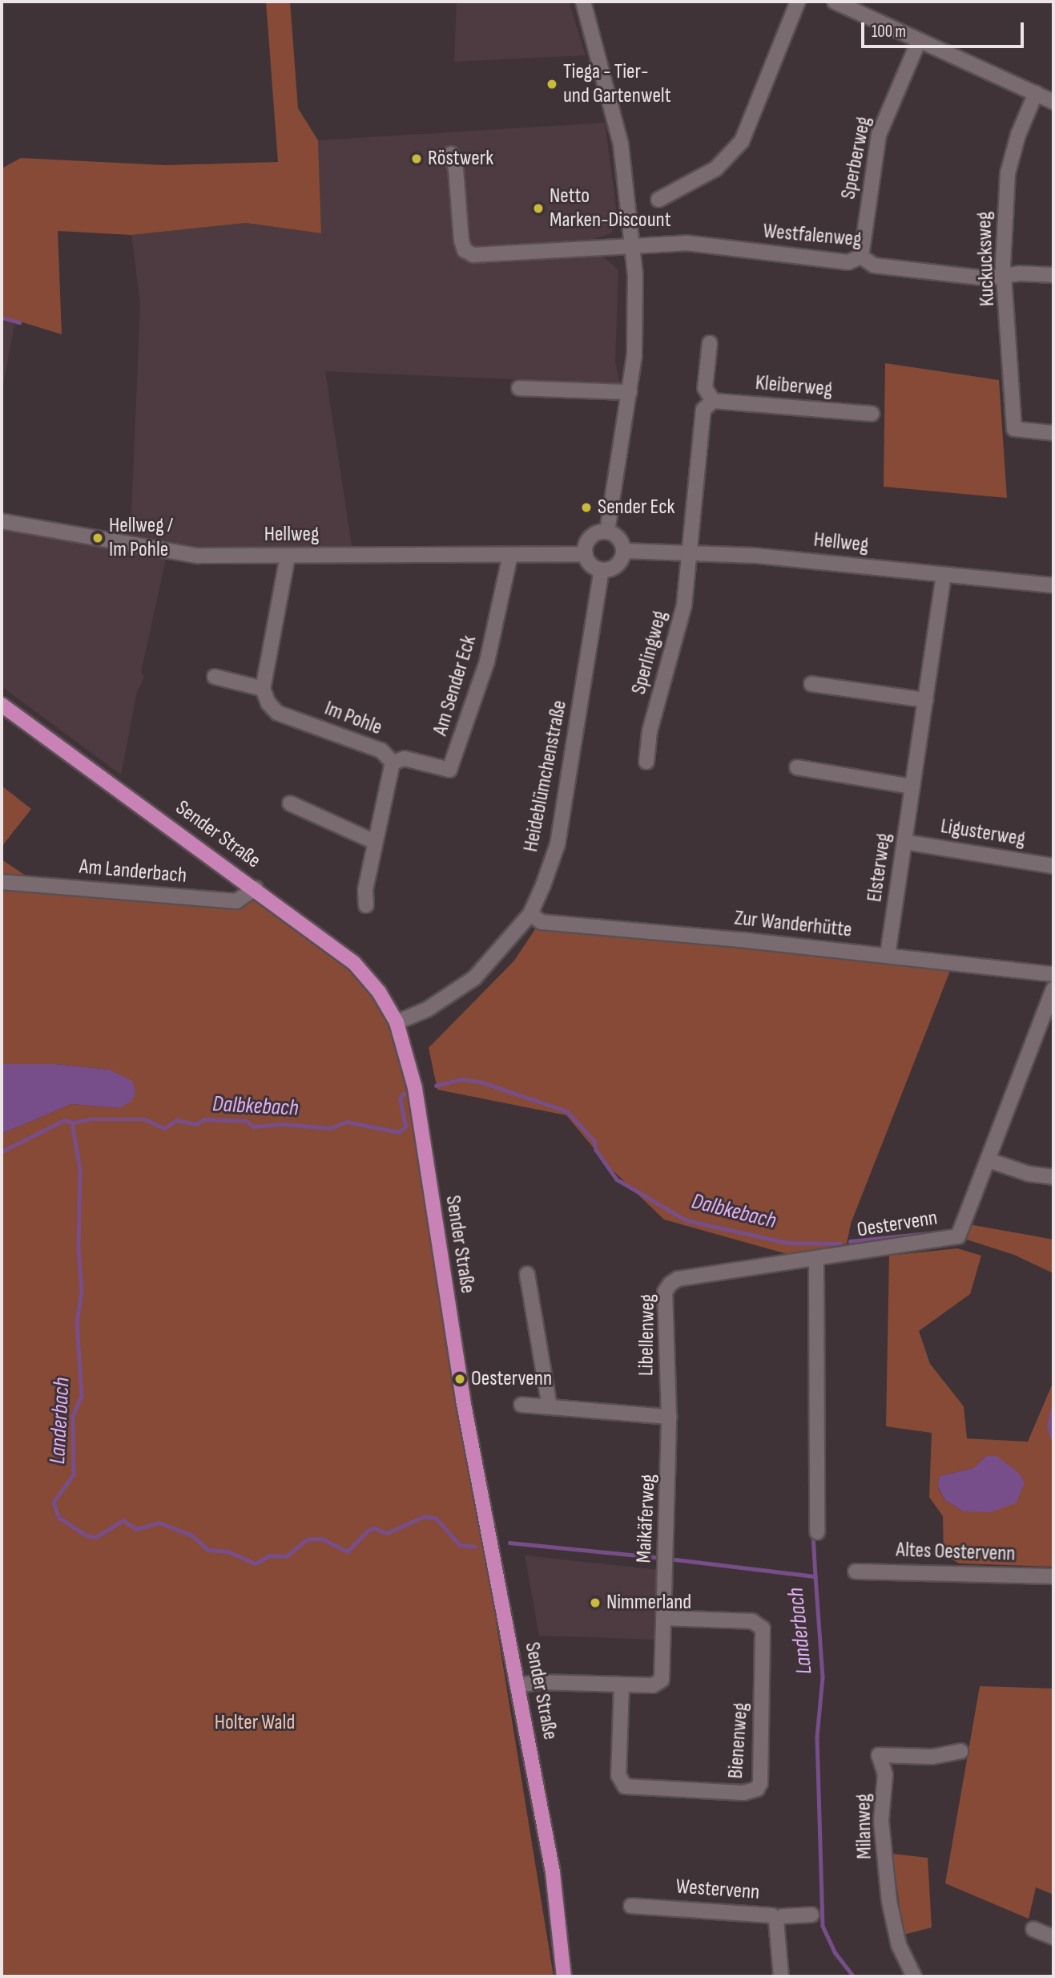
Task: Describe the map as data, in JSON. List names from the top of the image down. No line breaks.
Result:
{"streets":{"main road":["Sender Straße"],"street":["Sperberweg","Westfalenweg","Kuckucksweg","Kleiberweg","Hellweg","Sperlingweg","Am Sender Eck","Im Pohle","Heideblümchenstraße","Ligusterweg","Elsterweg","Am Landerbach","Zur Wanderhütte","Oestervenn","Libellenweg","Maikäferweg","Altes Oestervenn","Bienenweg","Milanweg","Westervenn"]},"crossings":[["Sperberweg","Westfalenweg"],["Westfalenweg","Kuckucksweg"],["Hellweg","Sperlingweg"],["Hellweg","Am Sender Eck"],["Hellweg","Heideblümchenstraße"],["Hellweg","Elsterweg"],["Am Sender Eck","Im Pohle"],["Heideblümchenstraße","Sender Straße"],["Heideblümchenstraße","Zur Wanderhütte"],["Ligusterweg","Elsterweg"],["Sender Straße","Am Landerbach"],["Sender Straße","Maikäferweg"],["Elsterweg","Zur Wanderhütte"],["Oestervenn","Libellenweg"],["Libellenweg","Maikäferweg"],["Maikäferweg","Bienenweg"]],"water":["Dalbkebach","Landerbach"],"parks":["Holter Wald"],"places":["Tiega - Tier- und Gartenwelt","Röstwerk","Netto Marken-Discount","Sender Eck","Hellweg / Im Pohle","Oestervenn","Nimmerland"],"scale_bar":"100 m"}
